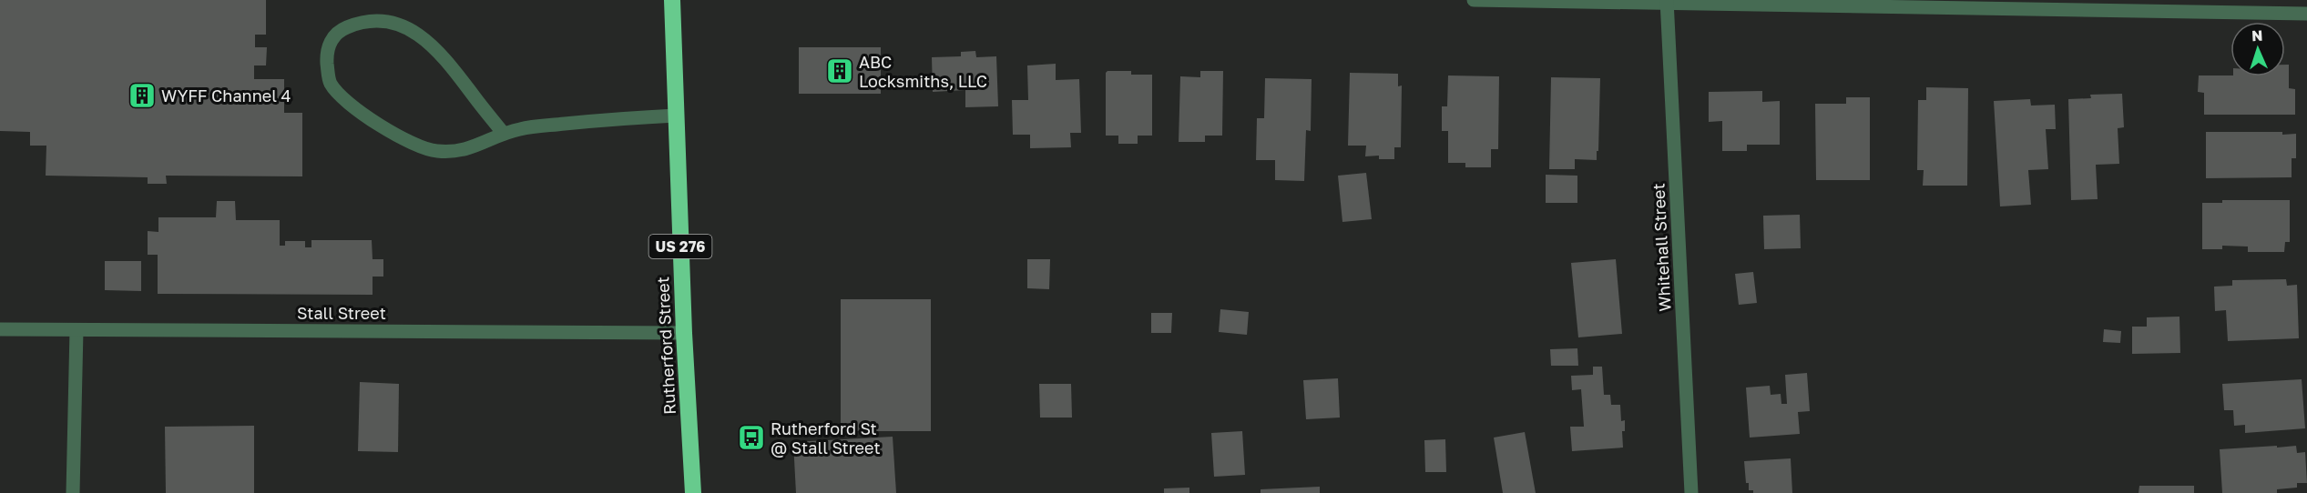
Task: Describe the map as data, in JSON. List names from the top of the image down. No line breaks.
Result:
{"streets":{"highway":["US 276","Rutherford Street"],"street":["Whitehall Street","Stall Street"]},"crossings":[["Stall Street","Rutherford Street"]],"places":{"building":["ABC Locksmiths, LLC","WYFF Channel 4"],"bus stop":["Rutherford St @ Stall Street"]},"north":"top"}
